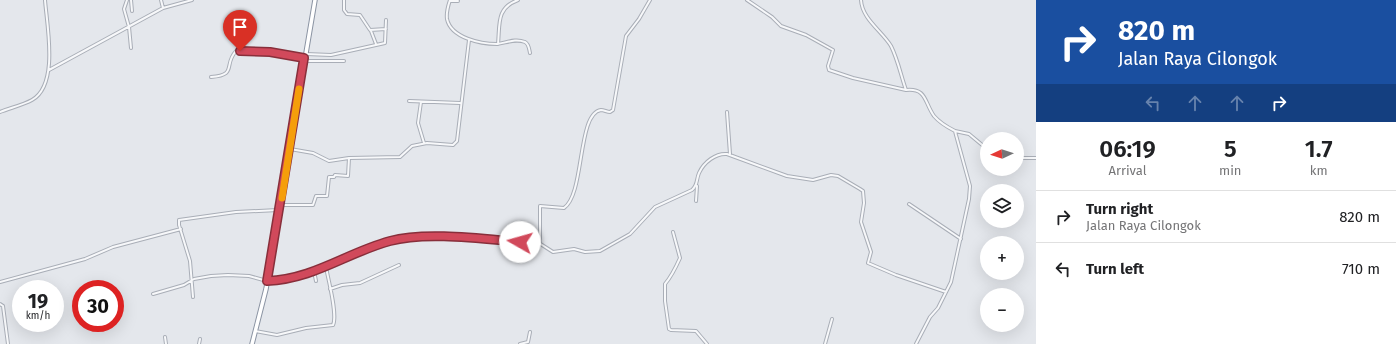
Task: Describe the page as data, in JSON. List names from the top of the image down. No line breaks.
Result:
{"north":"left","page":{"turn":["820 m","Jalan Raya Cilongok"],"eta":["06:19","Arrival","5","min","1.7","km"],"map_buttons":["+","−"],"list":[{"name":"Turn right","note":"Jalan Raya Cilongok","value":"820 m"},{"name":"Turn left","value":"710 m"}],"speed":"19 km/h","limit":"30"}}
